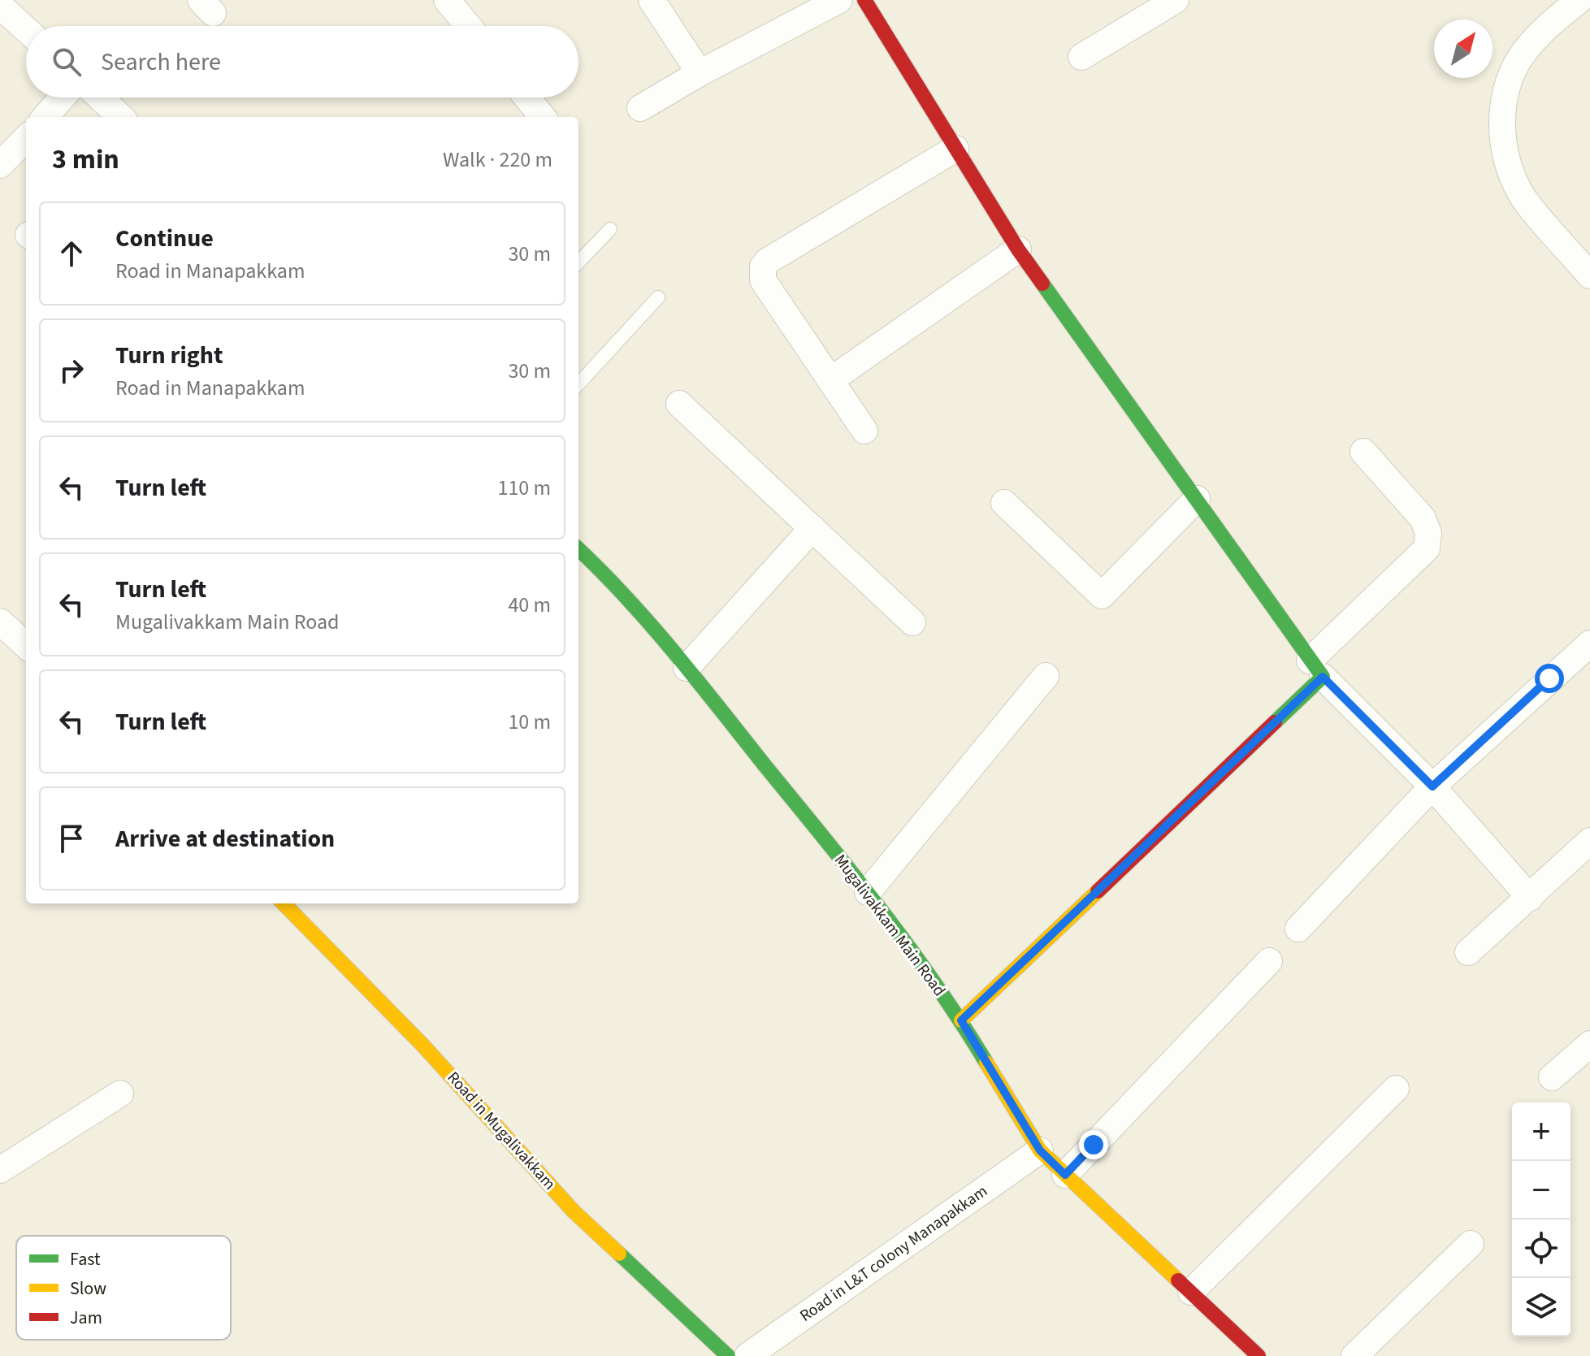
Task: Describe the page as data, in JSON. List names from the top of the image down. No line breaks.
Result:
{"streets":{"street":["Mugalivakkam Main Road","Road in Mugalivakkam","Road in L&T colony Manapakkam"]},"crossings":[["Mugalivakkam Main Road","Road in L&T colony Manapakkam"]],"legend":["Fast","Slow","Jam"],"north":"top right","page":{"search":"Search here","heading":["3 min","Walk · 220 m"],"list":[["Continue","Road in Manapakkam","30 m"],["Turn right","Road in Manapakkam","30 m"],["Turn left","110 m"],["Turn left","Mugalivakkam Main Road","40 m"],["Turn left","10 m"],"Arrive at destination"],"map_buttons":["+","−"]}}
